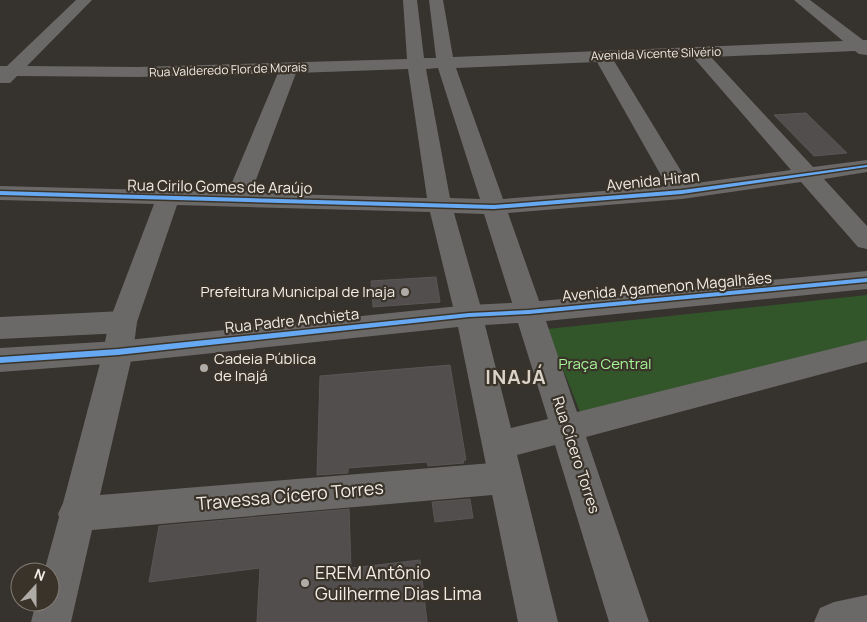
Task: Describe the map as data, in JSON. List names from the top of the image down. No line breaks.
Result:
{"streets":{"street":["Avenida Vicente Silvério","Rua Valderedo Flor de Morais","Avenida Hiran","Rua Cirilo Gomes de Araújo","Avenida Agamenon Magalhães","Rua Padre Anchieta","Rua Cícero Torres","Travessa Cícero Torres"]},"crossings":[["Avenida Vicente Silvério","Rua Valderedo Flor de Morais"],["Avenida Vicente Silvério","Rua Cícero Torres"],["Rua Valderedo Flor de Morais","Rua Cícero Torres"],["Avenida Hiran","Rua Cirilo Gomes de Araújo"],["Avenida Hiran","Rua Cícero Torres"],["Avenida Agamenon Magalhães","Rua Padre Anchieta"],["Avenida Agamenon Magalhães","Rua Cícero Torres"]],"districts":["INAJÁ"],"parks":["Praça Central"],"places":["Prefeitura Municipal de Inaja","Cadeia Pública de Inajá","EREM Antônio Guilherme Dias Lima"],"north":"top"}
